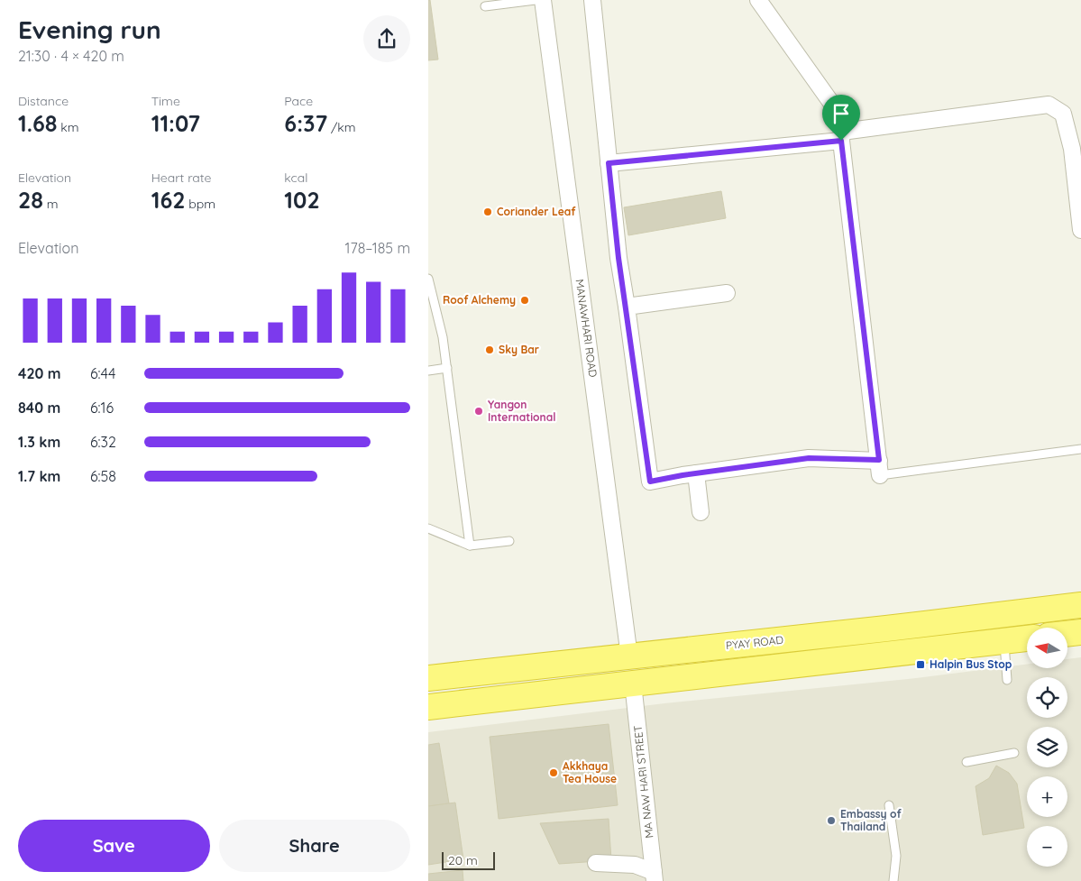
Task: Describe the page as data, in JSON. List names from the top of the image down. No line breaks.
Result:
{"streets":{"highway":["PYAY ROAD"],"street":["MANAWHARI ROAD","MA NAW HARI STREET"]},"crossings":[["MANAWHARI ROAD","PYAY ROAD"]],"places":{"other":["Coriander Leaf","Roof Alchemy","Sky Bar","Yangon International","Akkhaya Tea House","Embassy of Thailand"],"transit":["Halpin Bus Stop"]},"scale_bar":"20 m","north":"left","page":{"heading":["Evening run","21:30 · 4 × 420 m"],"stats":[["Distance","1.68 km"],["Time","11:07"],["Pace","6:37 /km"],["Elevation","28 m"],["Heart rate","162 bpm"],["kcal","102"]],"chart":["Elevation","178–185 m"],"list":[{"name":"420 m","note":"6:44"},{"name":"840 m","note":"6:16"},{"name":"1.3 km","note":"6:32"},{"name":"1.7 km","note":"6:58"}],"map_buttons":["+","−"],"buttons":["Save","Share"],"scale":"20 m"}}
